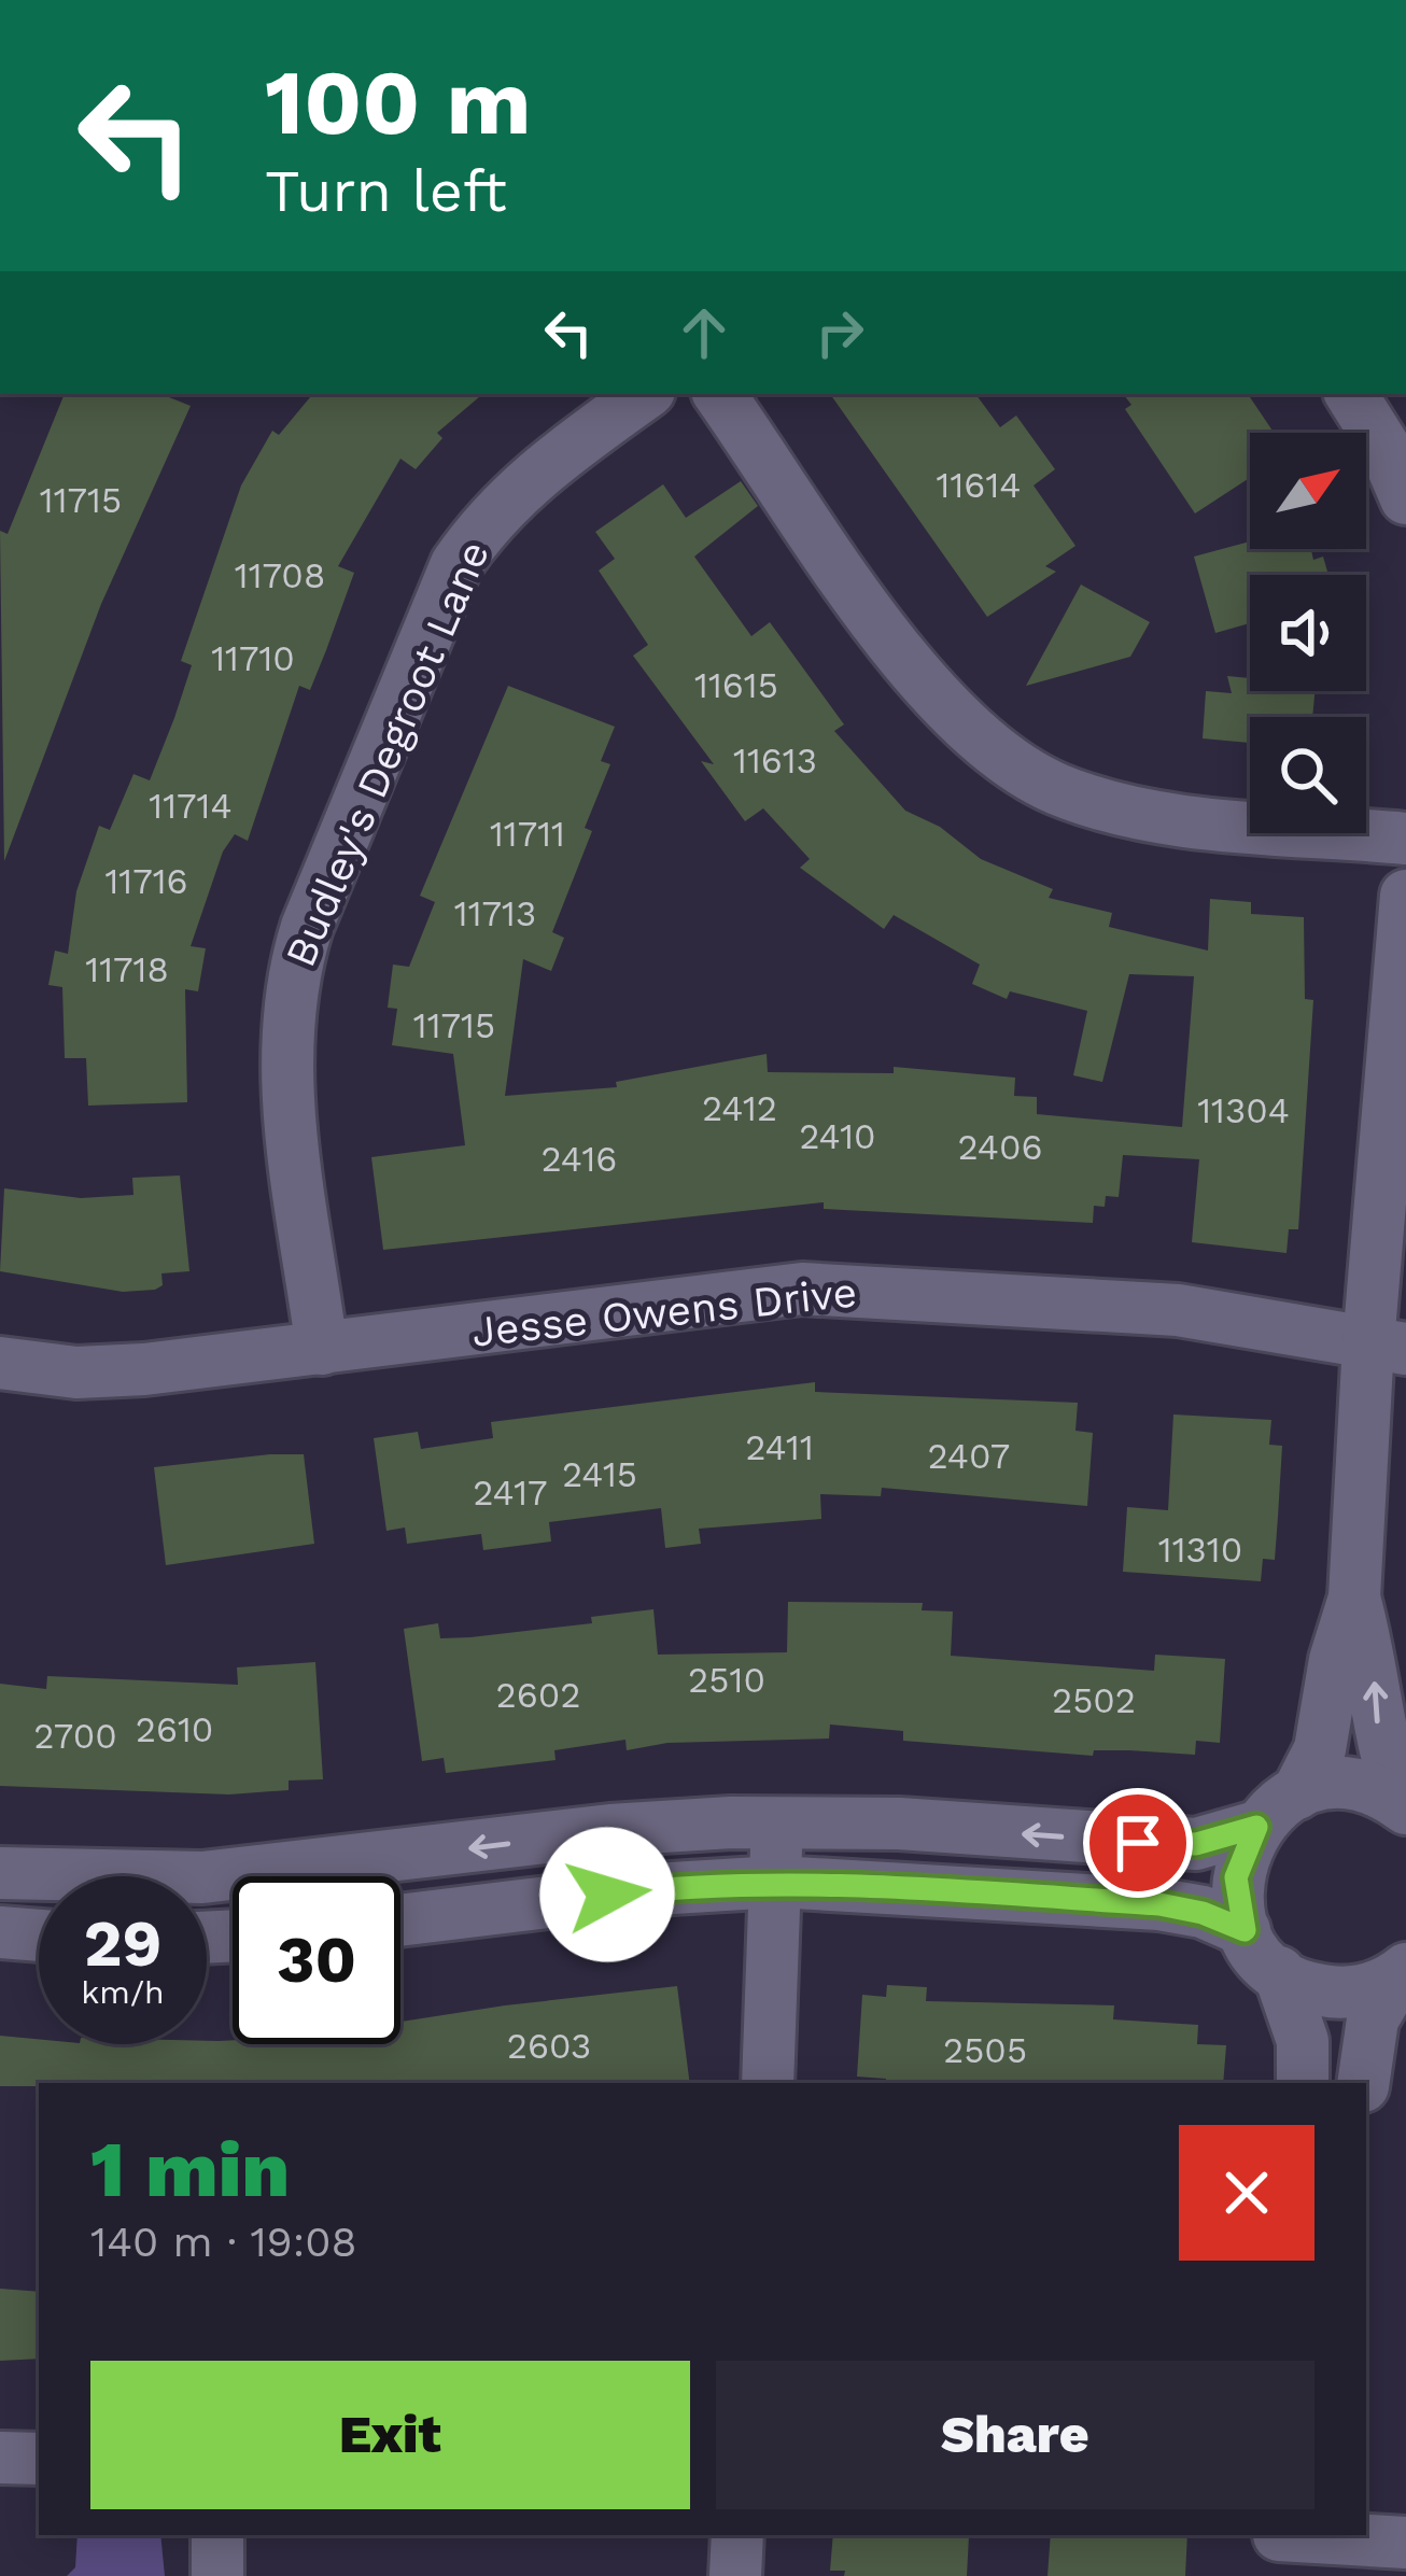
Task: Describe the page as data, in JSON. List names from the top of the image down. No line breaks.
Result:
{"streets":{"street":["Budley's Degroot Lane","Jesse Owens Drive"]},"crossings":[["Budley's Degroot Lane","Jesse Owens Drive"]],"house_numbers":["11614","11715","11708","11710","11615","11613","11714","11711","11716","11713","11718","11715","2412","11304","2410","2406","2416","2411","2407","2415","2417","11310","2510","2602","2502","2610","2700","2603","2505"],"north":"top right","page":{"turn":["100 m","Turn left"],"speed":"29 km/h","limit":"30","heading":["1 min","140 m · 19:08"],"buttons":["Exit","Share"]}}
